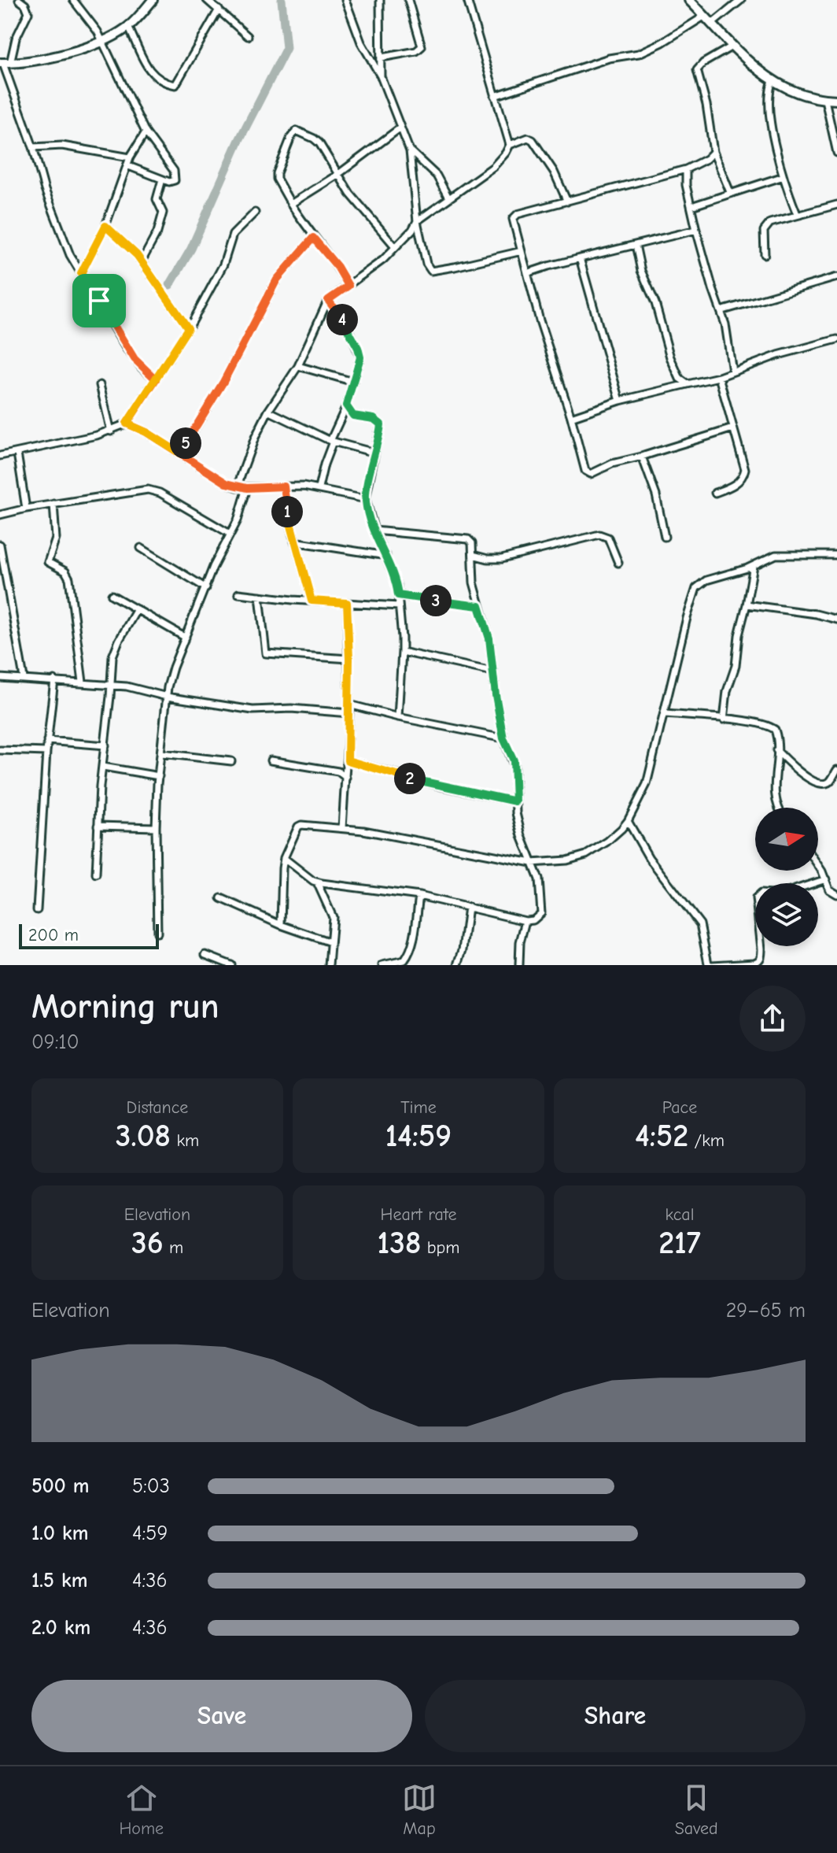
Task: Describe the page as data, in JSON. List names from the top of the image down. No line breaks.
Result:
{"scale_bar":"200 m","north":"right","page":{"pins":["4","5","1","3","2"],"scale":"200 m","heading":["Morning run","09:10"],"stats":[["Distance","3.08 km"],["Time","14:59"],["Pace","4:52 /km"],["Elevation","36 m"],["Heart rate","138 bpm"],["kcal","217"]],"chart":["Elevation","29–65 m"],"list":[{"name":"500 m","note":"5:03"},{"name":"1.0 km","note":"4:59"},{"name":"1.5 km","note":"4:36"},{"name":"2.0 km","note":"4:36"}],"buttons":["Save","Share"],"tabs":["Home","Map","Saved"]}}
